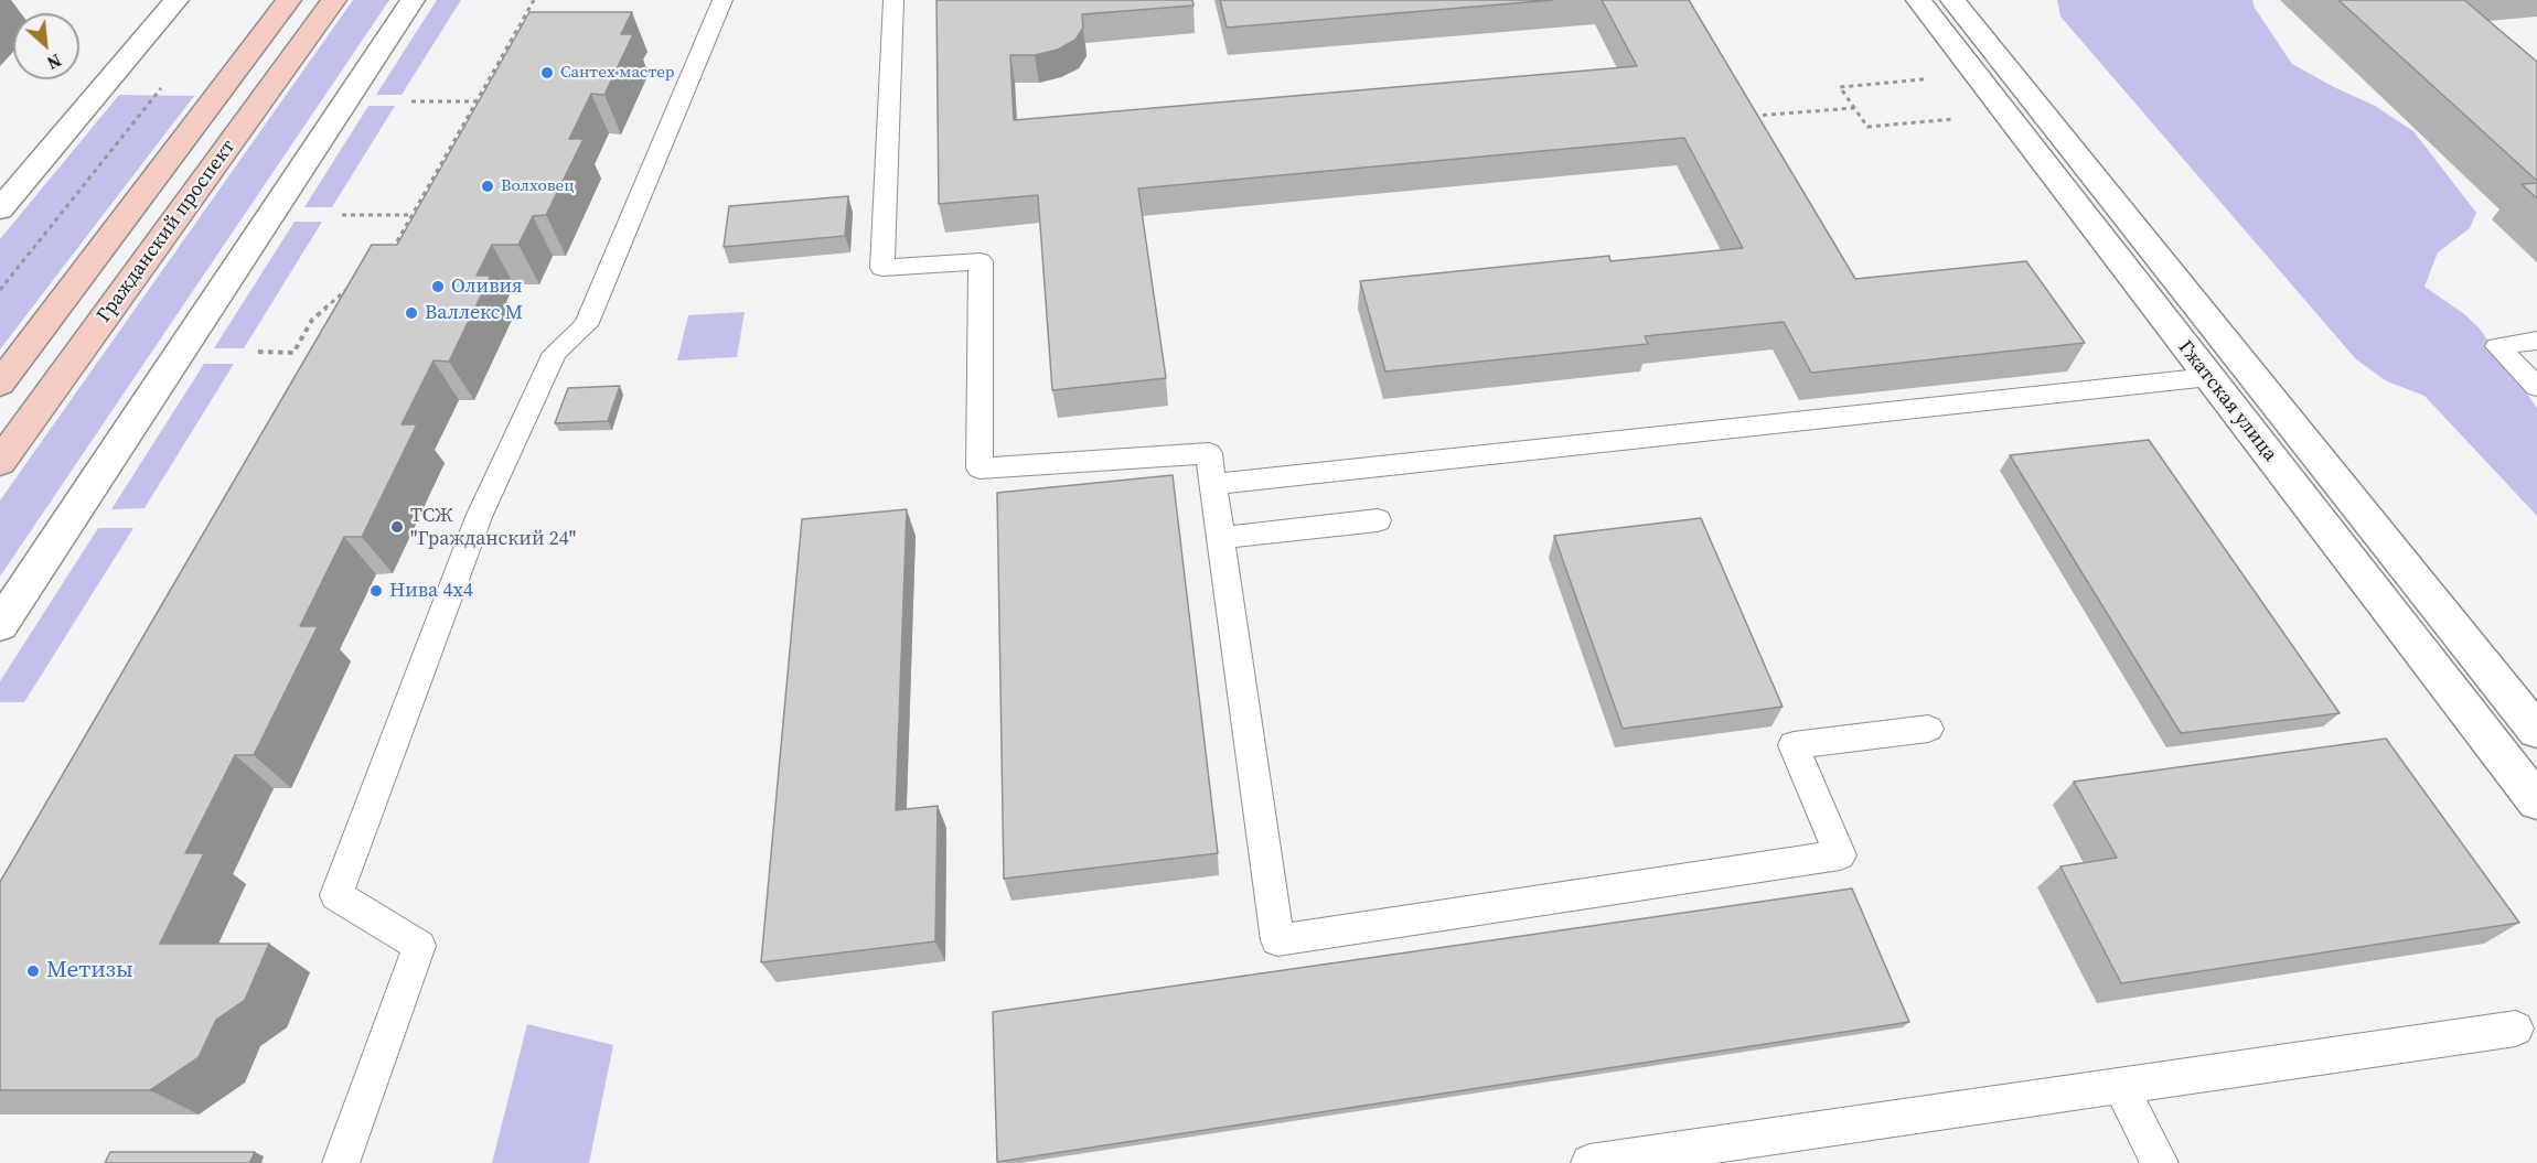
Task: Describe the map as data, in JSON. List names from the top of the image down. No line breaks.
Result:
{"streets":{"main road":["Гражданский проспект"],"street":["Гжатская улица"]},"places":["Сантех мастер","Волховец","Оливия","Валлекс М","ТСЖ \"Гражданский 24\"","Нива 4х4","Метизы"],"north":"bottom right"}
